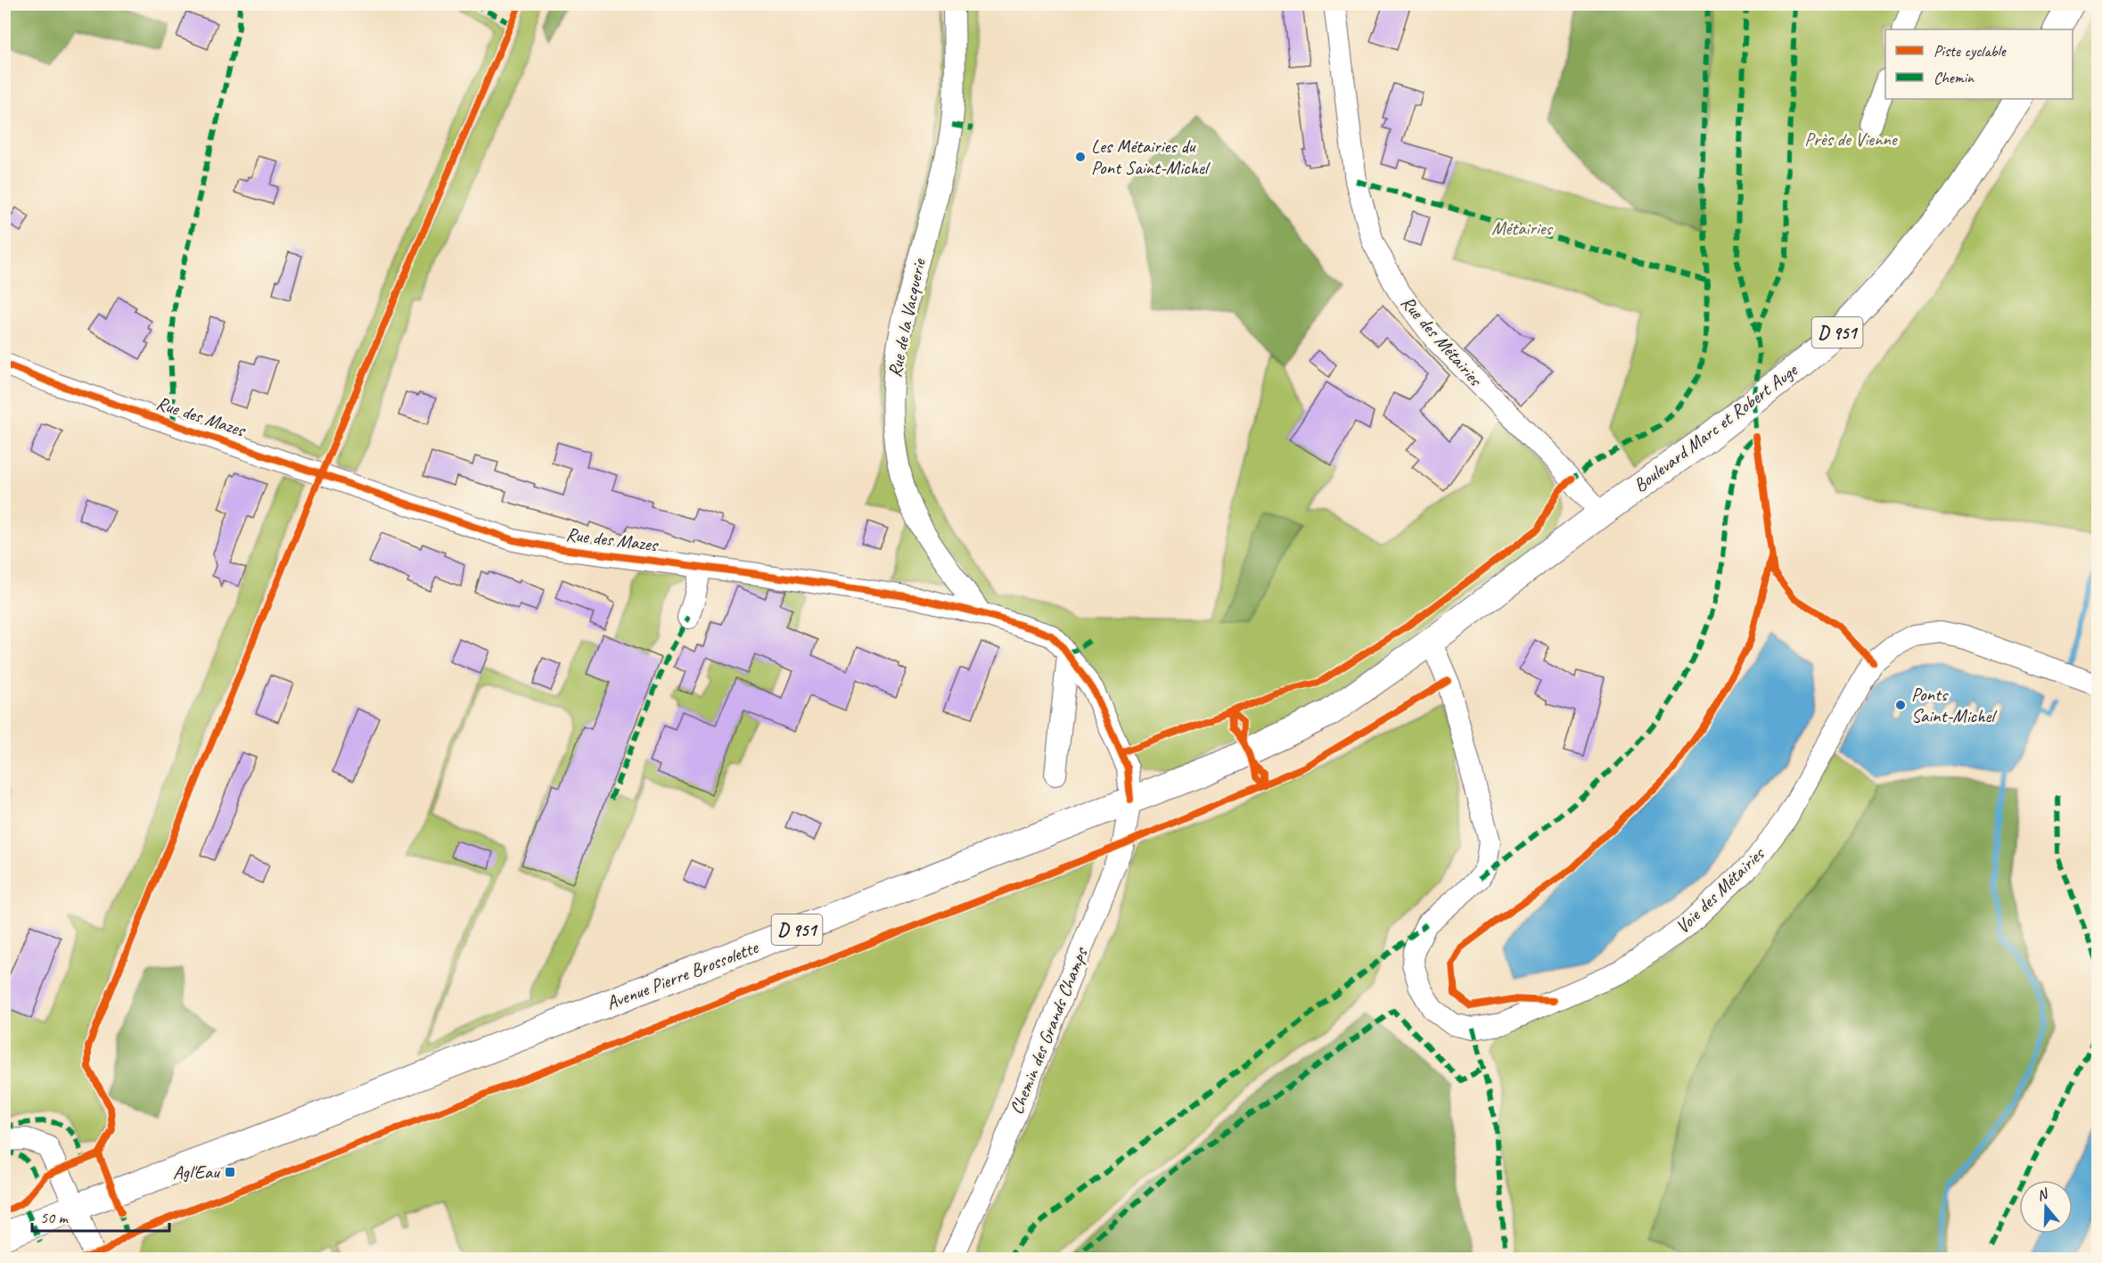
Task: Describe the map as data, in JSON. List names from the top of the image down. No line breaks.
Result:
{"streets":{"main road":["D 951","Boulevard Marc et Robert Auge","Avenue Pierre Brossolette"],"street":["Rue de la Vacquerie","Rue des Métairies","Rue des Mazes","Voie des Métairies","Chemin des Grands Champs"]},"crossings":[["Rue de la Vacquerie","Rue des Mazes"],["Rue des Métairies","Boulevard Marc et Robert Auge"],["Rue des Mazes","Avenue Pierre Brossolette"],["Rue des Mazes","Chemin des Grands Champs"],["Boulevard Marc et Robert Auge","Voie des Métairies"],["Boulevard Marc et Robert Auge","Avenue Pierre Brossolette"],["Voie des Métairies","Avenue Pierre Brossolette"],["Avenue Pierre Brossolette","Chemin des Grands Champs"]],"parks":["Près de Vienne","Métairies"],"places":{"other":["Les Métairies du Pont Saint-Michel","Ponts Saint-Michel"],"transit":["Agl'Eau"]},"legend":["Piste cyclable","Chemin"],"scale_bar":"50 m","north":"top"}
